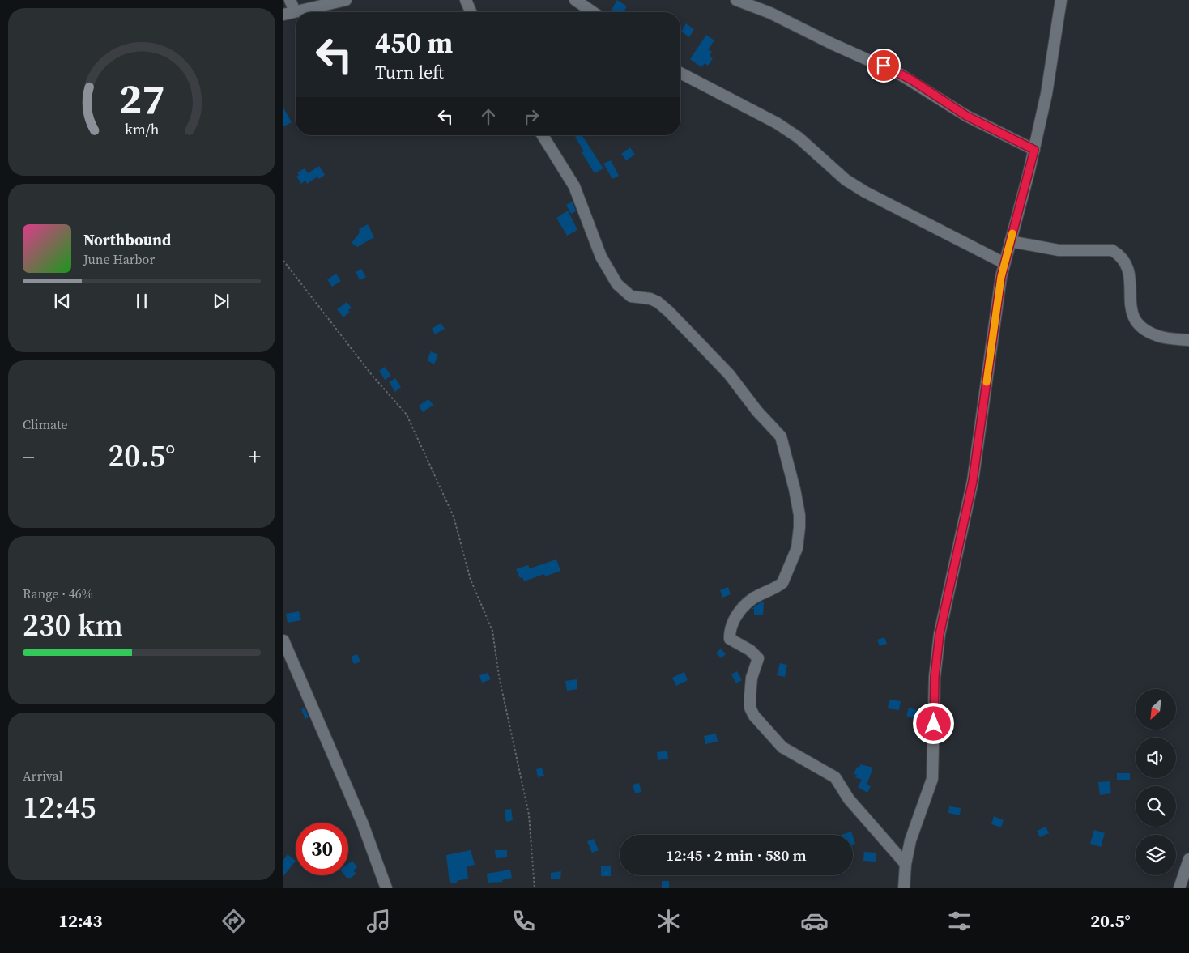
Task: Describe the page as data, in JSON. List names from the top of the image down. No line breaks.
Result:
{"north":"bottom left","page":{"turn":["450 m","Turn left"],"song":["Northbound","June Harbor"],"tile":["Climate",["Range · 46%","230 km"],["Arrival","12:45"]],"heat":["−","20.5°","+"],"limit":"30","trip":"12:45 · 2 min · 580 m","tabs":["12:43","20.5°"],"gauge":["27","km/h"]}}
